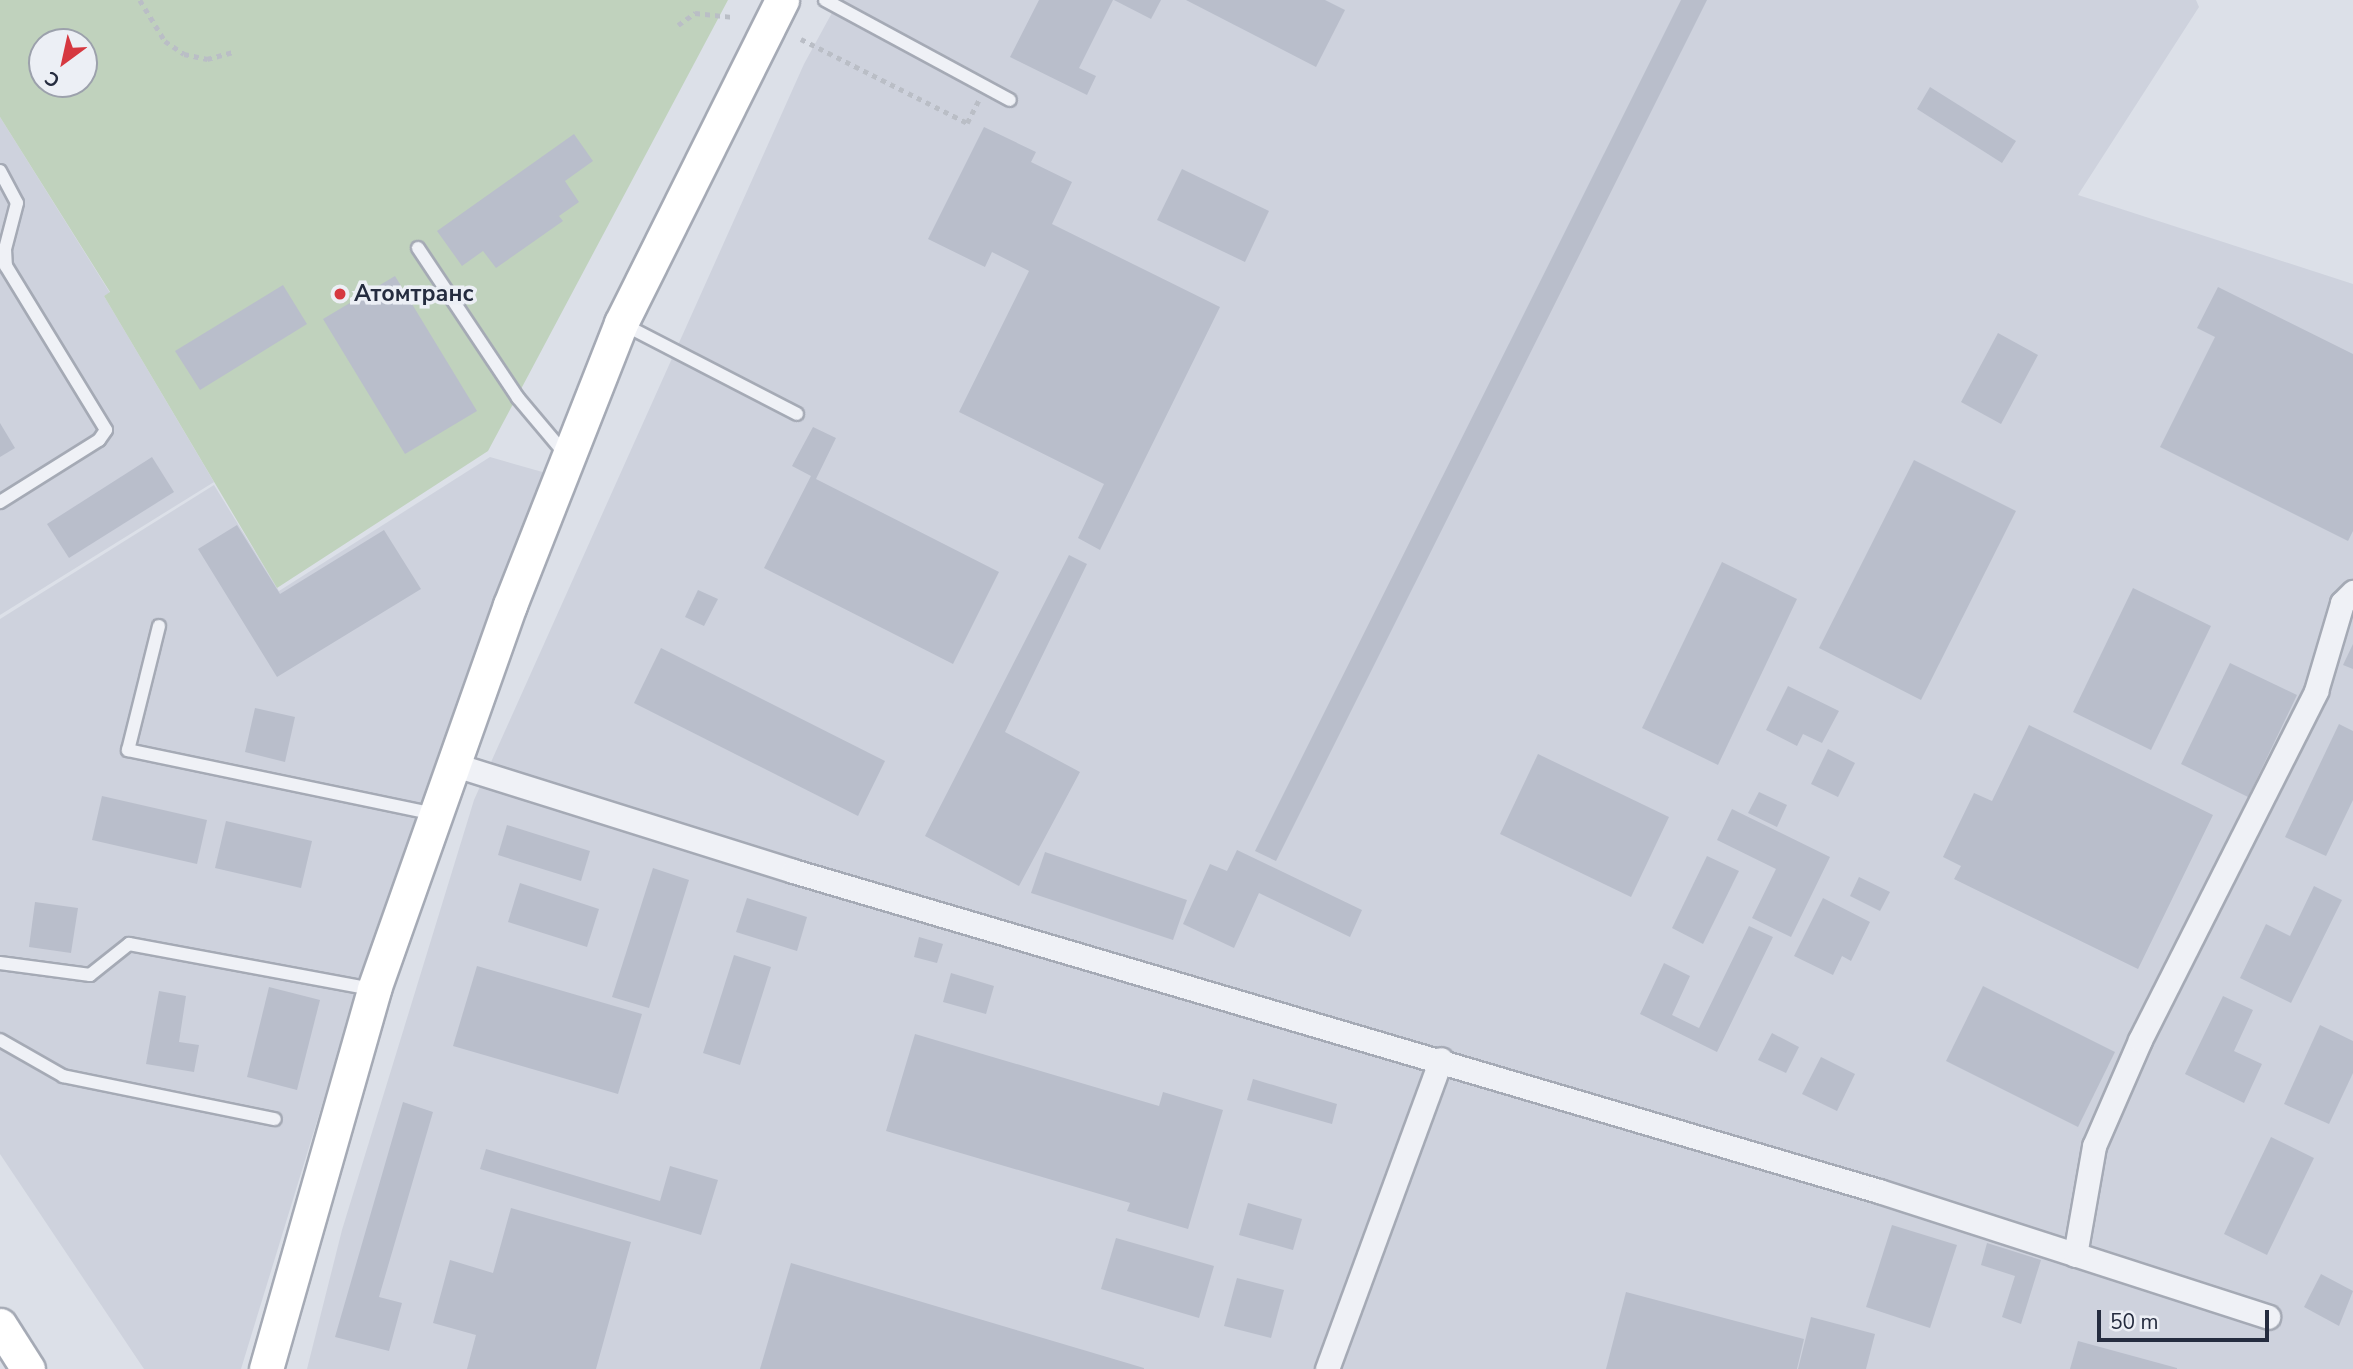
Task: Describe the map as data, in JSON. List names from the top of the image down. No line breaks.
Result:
{"places":["Атомтранс"],"scale_bar":"50 m","north":"bottom left"}
